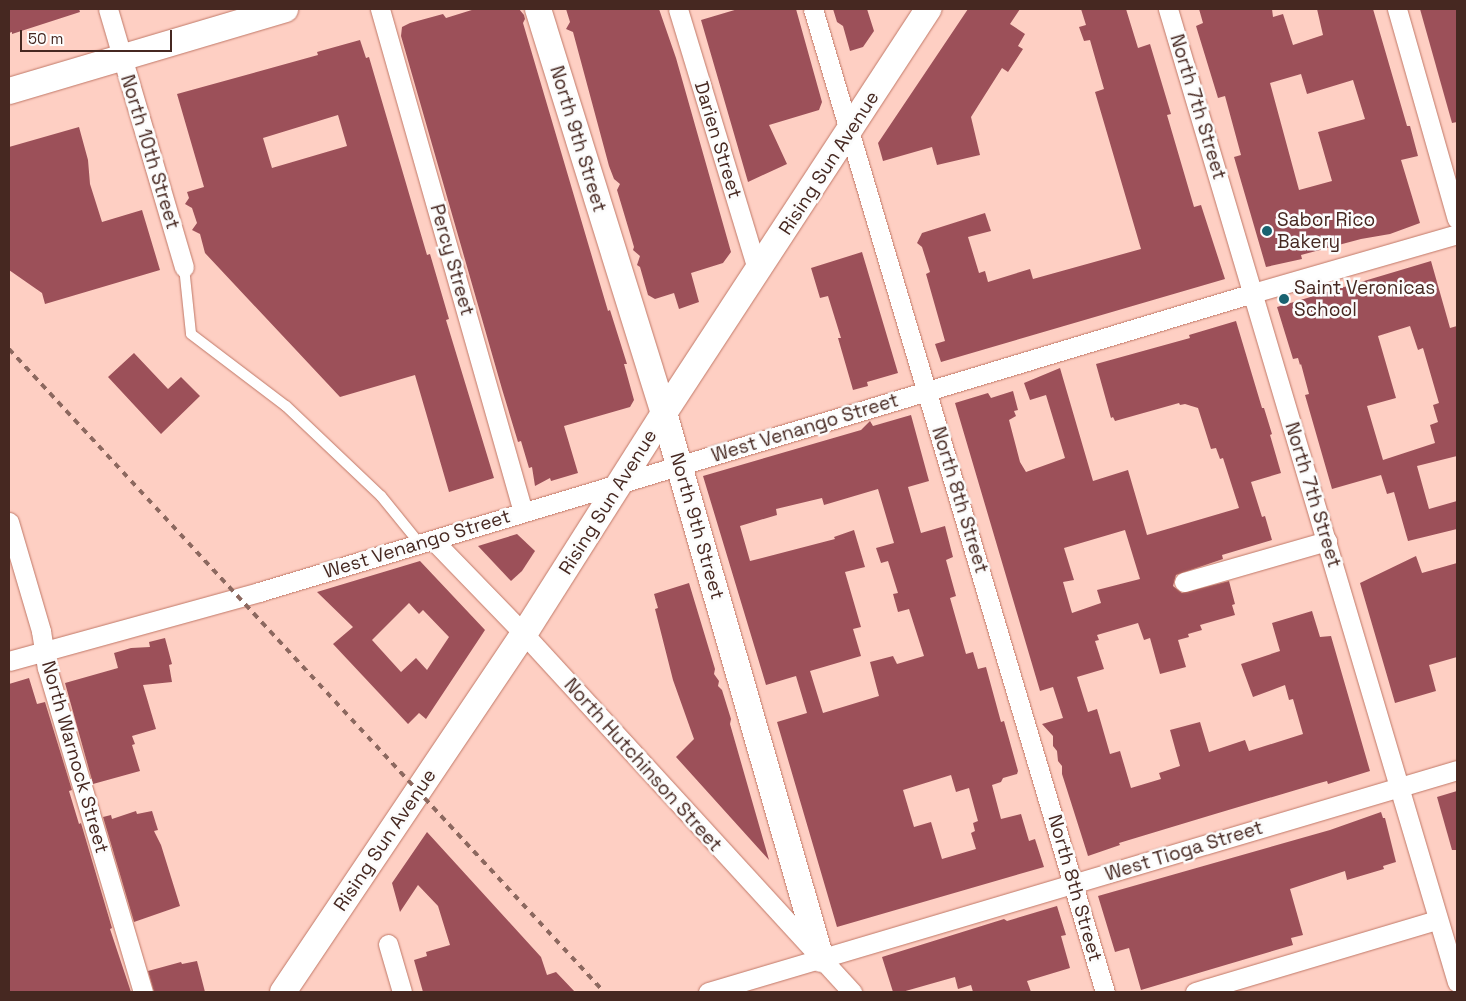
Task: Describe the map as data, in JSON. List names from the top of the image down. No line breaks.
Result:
{"streets":{"street":["North 7th Street","North 9th Street","Darien Street","North 10th Street","Rising Sun Avenue","Percy Street","West Venango Street","North 8th Street","North Warnock Street","North Hutchinson Street","West Tioga Street"]},"crossings":[["North 7th Street","West Venango Street"],["North 7th Street","West Tioga Street"],["North 9th Street","Rising Sun Avenue"],["North 9th Street","West Venango Street"],["North 9th Street","North Hutchinson Street"],["North 9th Street","West Tioga Street"],["Darien Street","Rising Sun Avenue"],["Rising Sun Avenue","West Venango Street"],["Rising Sun Avenue","North 8th Street"],["Rising Sun Avenue","North Hutchinson Street"],["Percy Street","West Venango Street"],["West Venango Street","North 8th Street"],["West Venango Street","North Warnock Street"],["West Venango Street","North Hutchinson Street"],["North 8th Street","West Tioga Street"],["North Hutchinson Street","West Tioga Street"]],"places":["Sabor Rico Bakery","Saint Veronicas School"],"scale_bar":"50 m"}
